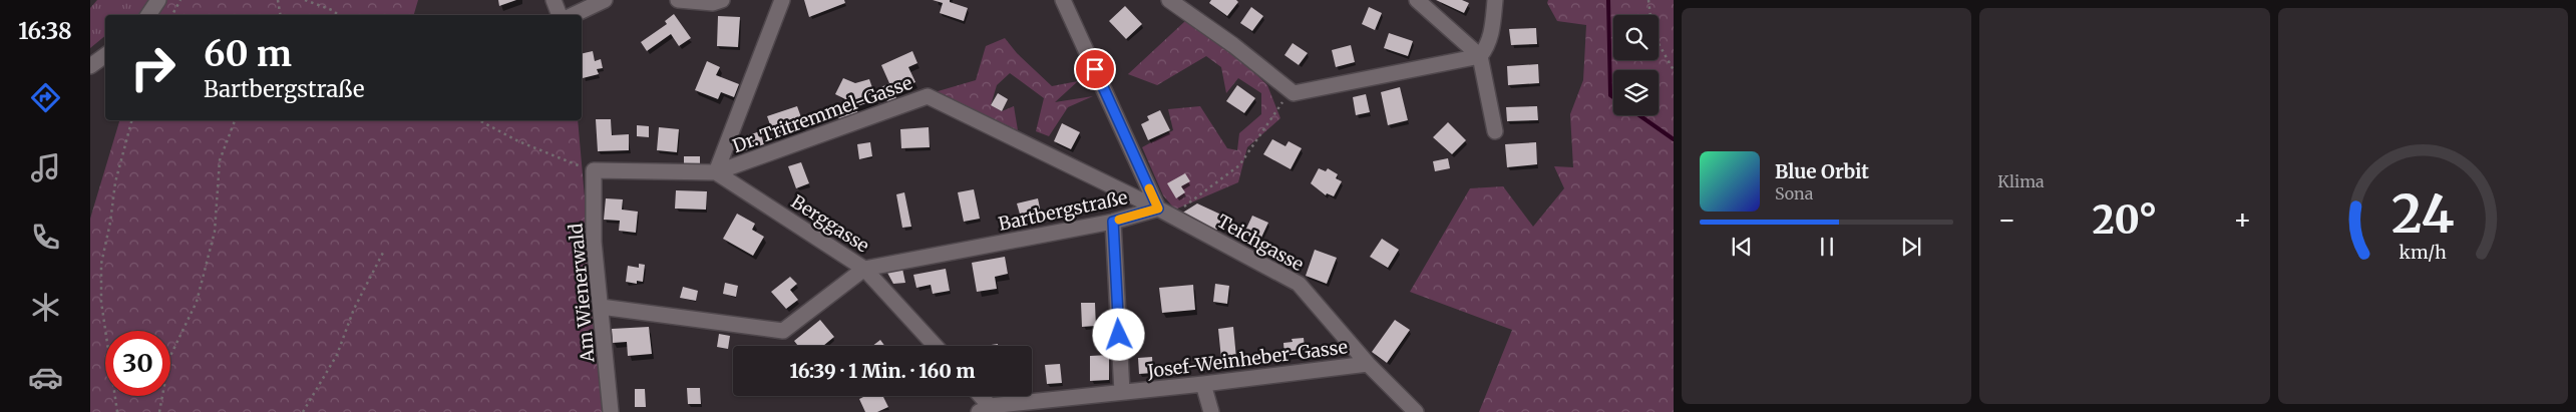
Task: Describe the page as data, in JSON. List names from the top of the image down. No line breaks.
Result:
{"streets":{"street":["Dr. Tritremmel-Gasse","Bartbergstraße","Berggasse","Teichgasse","Am Wienerwald","Josef-Weinheber-Gasse"]},"crossings":[["Dr. Tritremmel-Gasse","Bartbergstraße"],["Dr. Tritremmel-Gasse","Berggasse"],["Dr. Tritremmel-Gasse","Teichgasse"],["Dr. Tritremmel-Gasse","Am Wienerwald"],["Bartbergstraße","Berggasse"],["Bartbergstraße","Teichgasse"],["Berggasse","Am Wienerwald"],["Teichgasse","Josef-Weinheber-Gasse"]],"page":{"tabs":"16:38","tile":"Klima","turn":["60 m","Bartbergstraße"],"song":["Blue Orbit","Sona"],"heat":["−","20°","+"],"limit":"30","trip":"16:39 · 1 Min. · 160 m","gauge":["24","km/h"]}}
